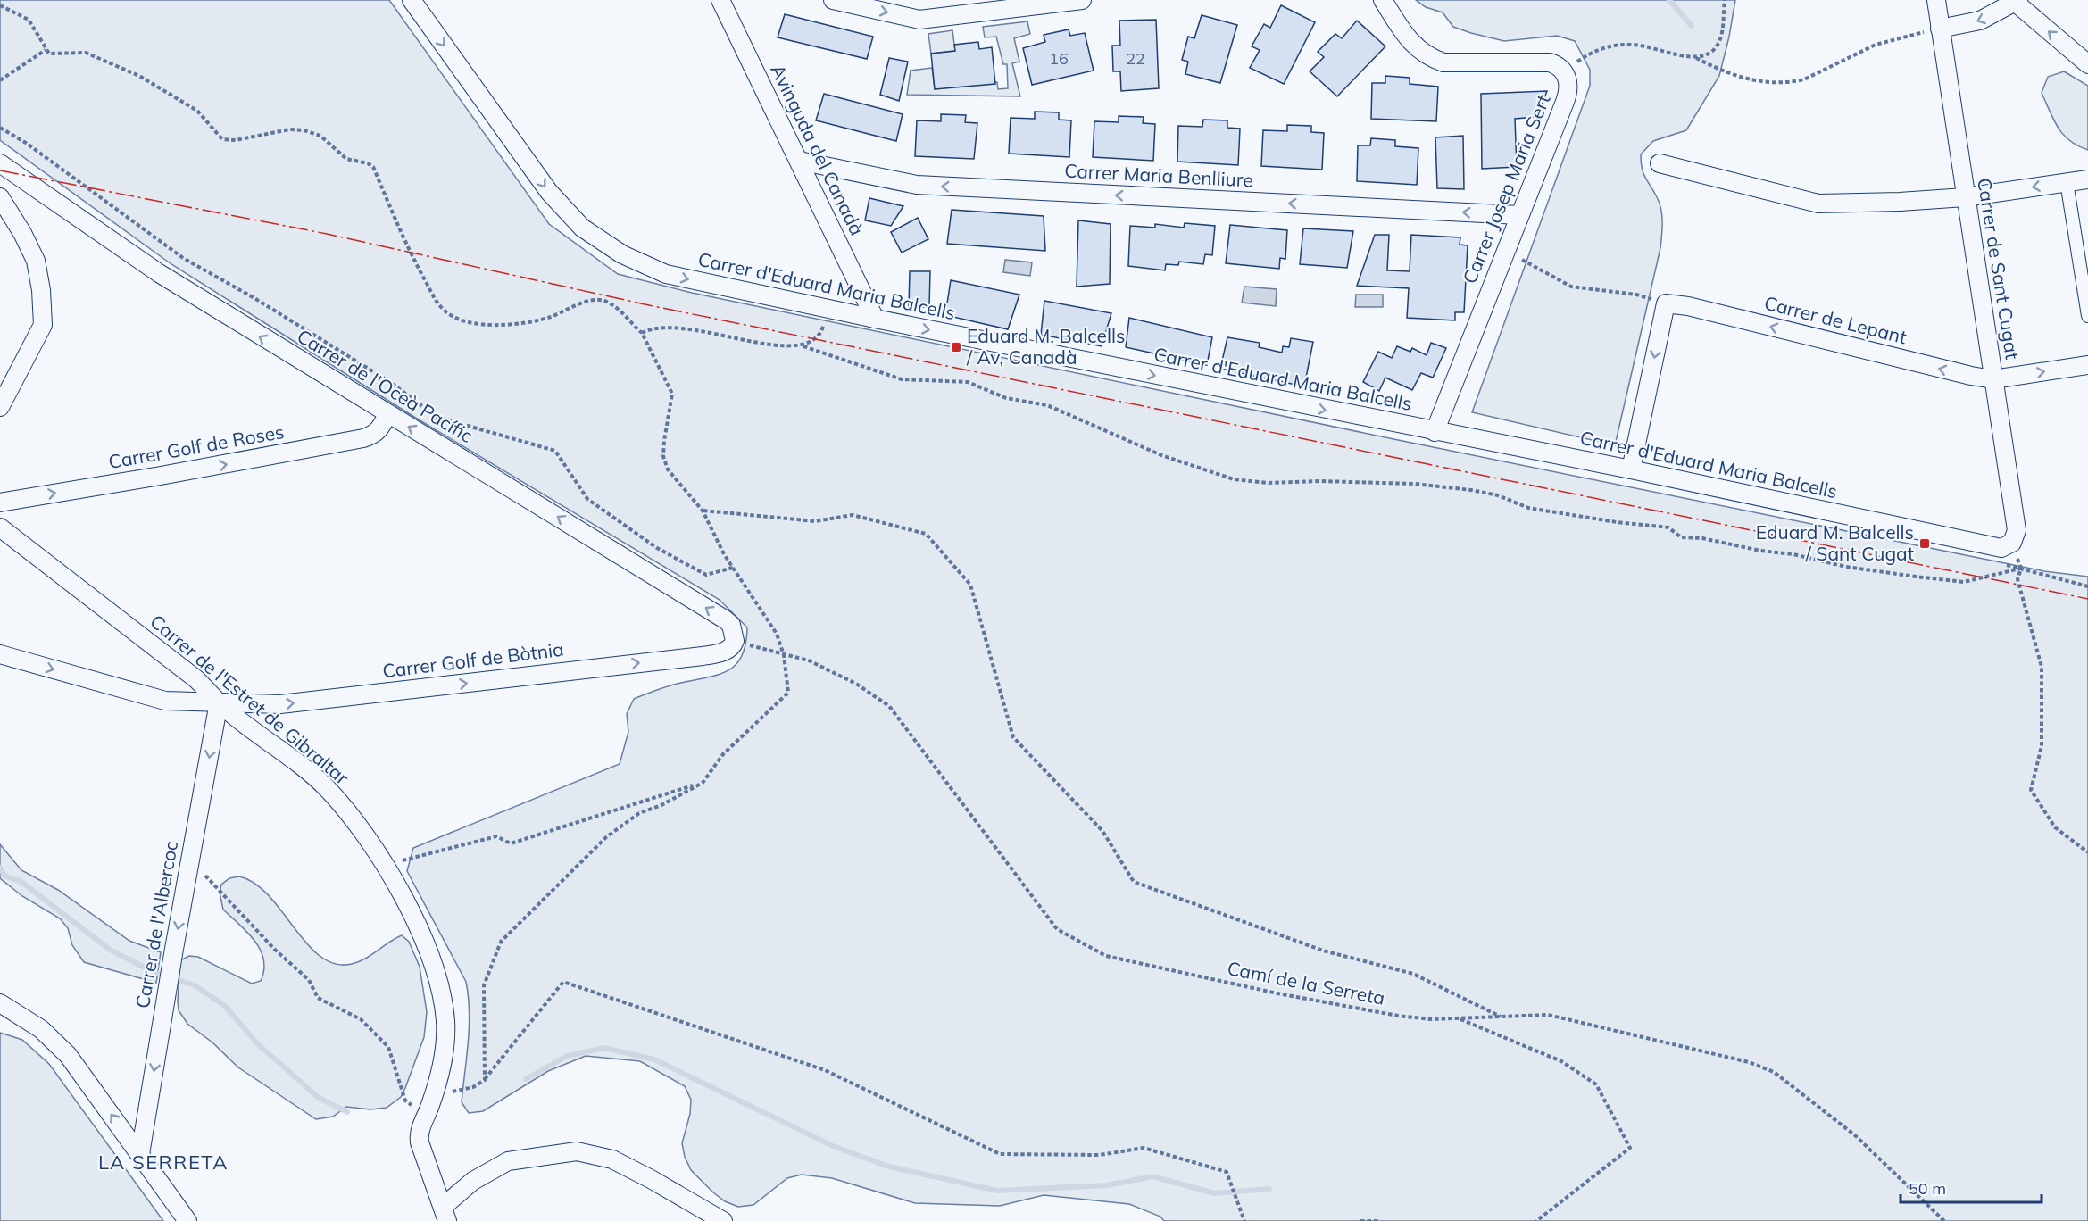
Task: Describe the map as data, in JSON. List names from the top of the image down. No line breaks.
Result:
{"streets":{"street":["Avinguda del Canadà","Carrer Maria Benlliure","Carrer Josep Maria Sert","Carrer de Sant Cugat","Carrer d'Eduard Maria Balcells","Carrer de Lepant","Carrer de l'Oceà Pacífic","Carrer Golf de Roses","Carrer Golf de Bòtnia","Carrer de l'Estret de Gibraltar","Carrer de l'Albercoc"],"path":["Camí de la Serreta"]},"crossings":[["Avinguda del Canadà","Carrer Maria Benlliure"],["Avinguda del Canadà","Carrer d'Eduard Maria Balcells"],["Carrer Maria Benlliure","Carrer Josep Maria Sert"],["Carrer Josep Maria Sert","Carrer d'Eduard Maria Balcells"],["Carrer de Sant Cugat","Carrer d'Eduard Maria Balcells"],["Carrer de Sant Cugat","Carrer de Lepant"],["Carrer de l'Oceà Pacífic","Carrer Golf de Roses"],["Carrer de l'Oceà Pacífic","Carrer Golf de Bòtnia"],["Carrer de l'Oceà Pacífic","Camí de la Serreta"],["Carrer Golf de Bòtnia","Carrer de l'Estret de Gibraltar"],["Carrer Golf de Bòtnia","Carrer de l'Albercoc"],["Carrer Golf de Bòtnia","Camí de la Serreta"],["Carrer de l'Estret de Gibraltar","Carrer de l'Albercoc"]],"one_way":["Carrer Maria Benlliure","Carrer d'Eduard Maria Balcells","Carrer de l'Oceà Pacífic","Carrer Golf de Roses","Carrer Golf de Bòtnia","Carrer de l'Albercoc"],"districts":["LA SERRETA"],"places":{"transit":["Eduard M. Balcells / Av, Canadà","Eduard M. Balcells / Sant Cugat"]},"house_numbers":["16","22"],"scale_bar":"50 m"}
